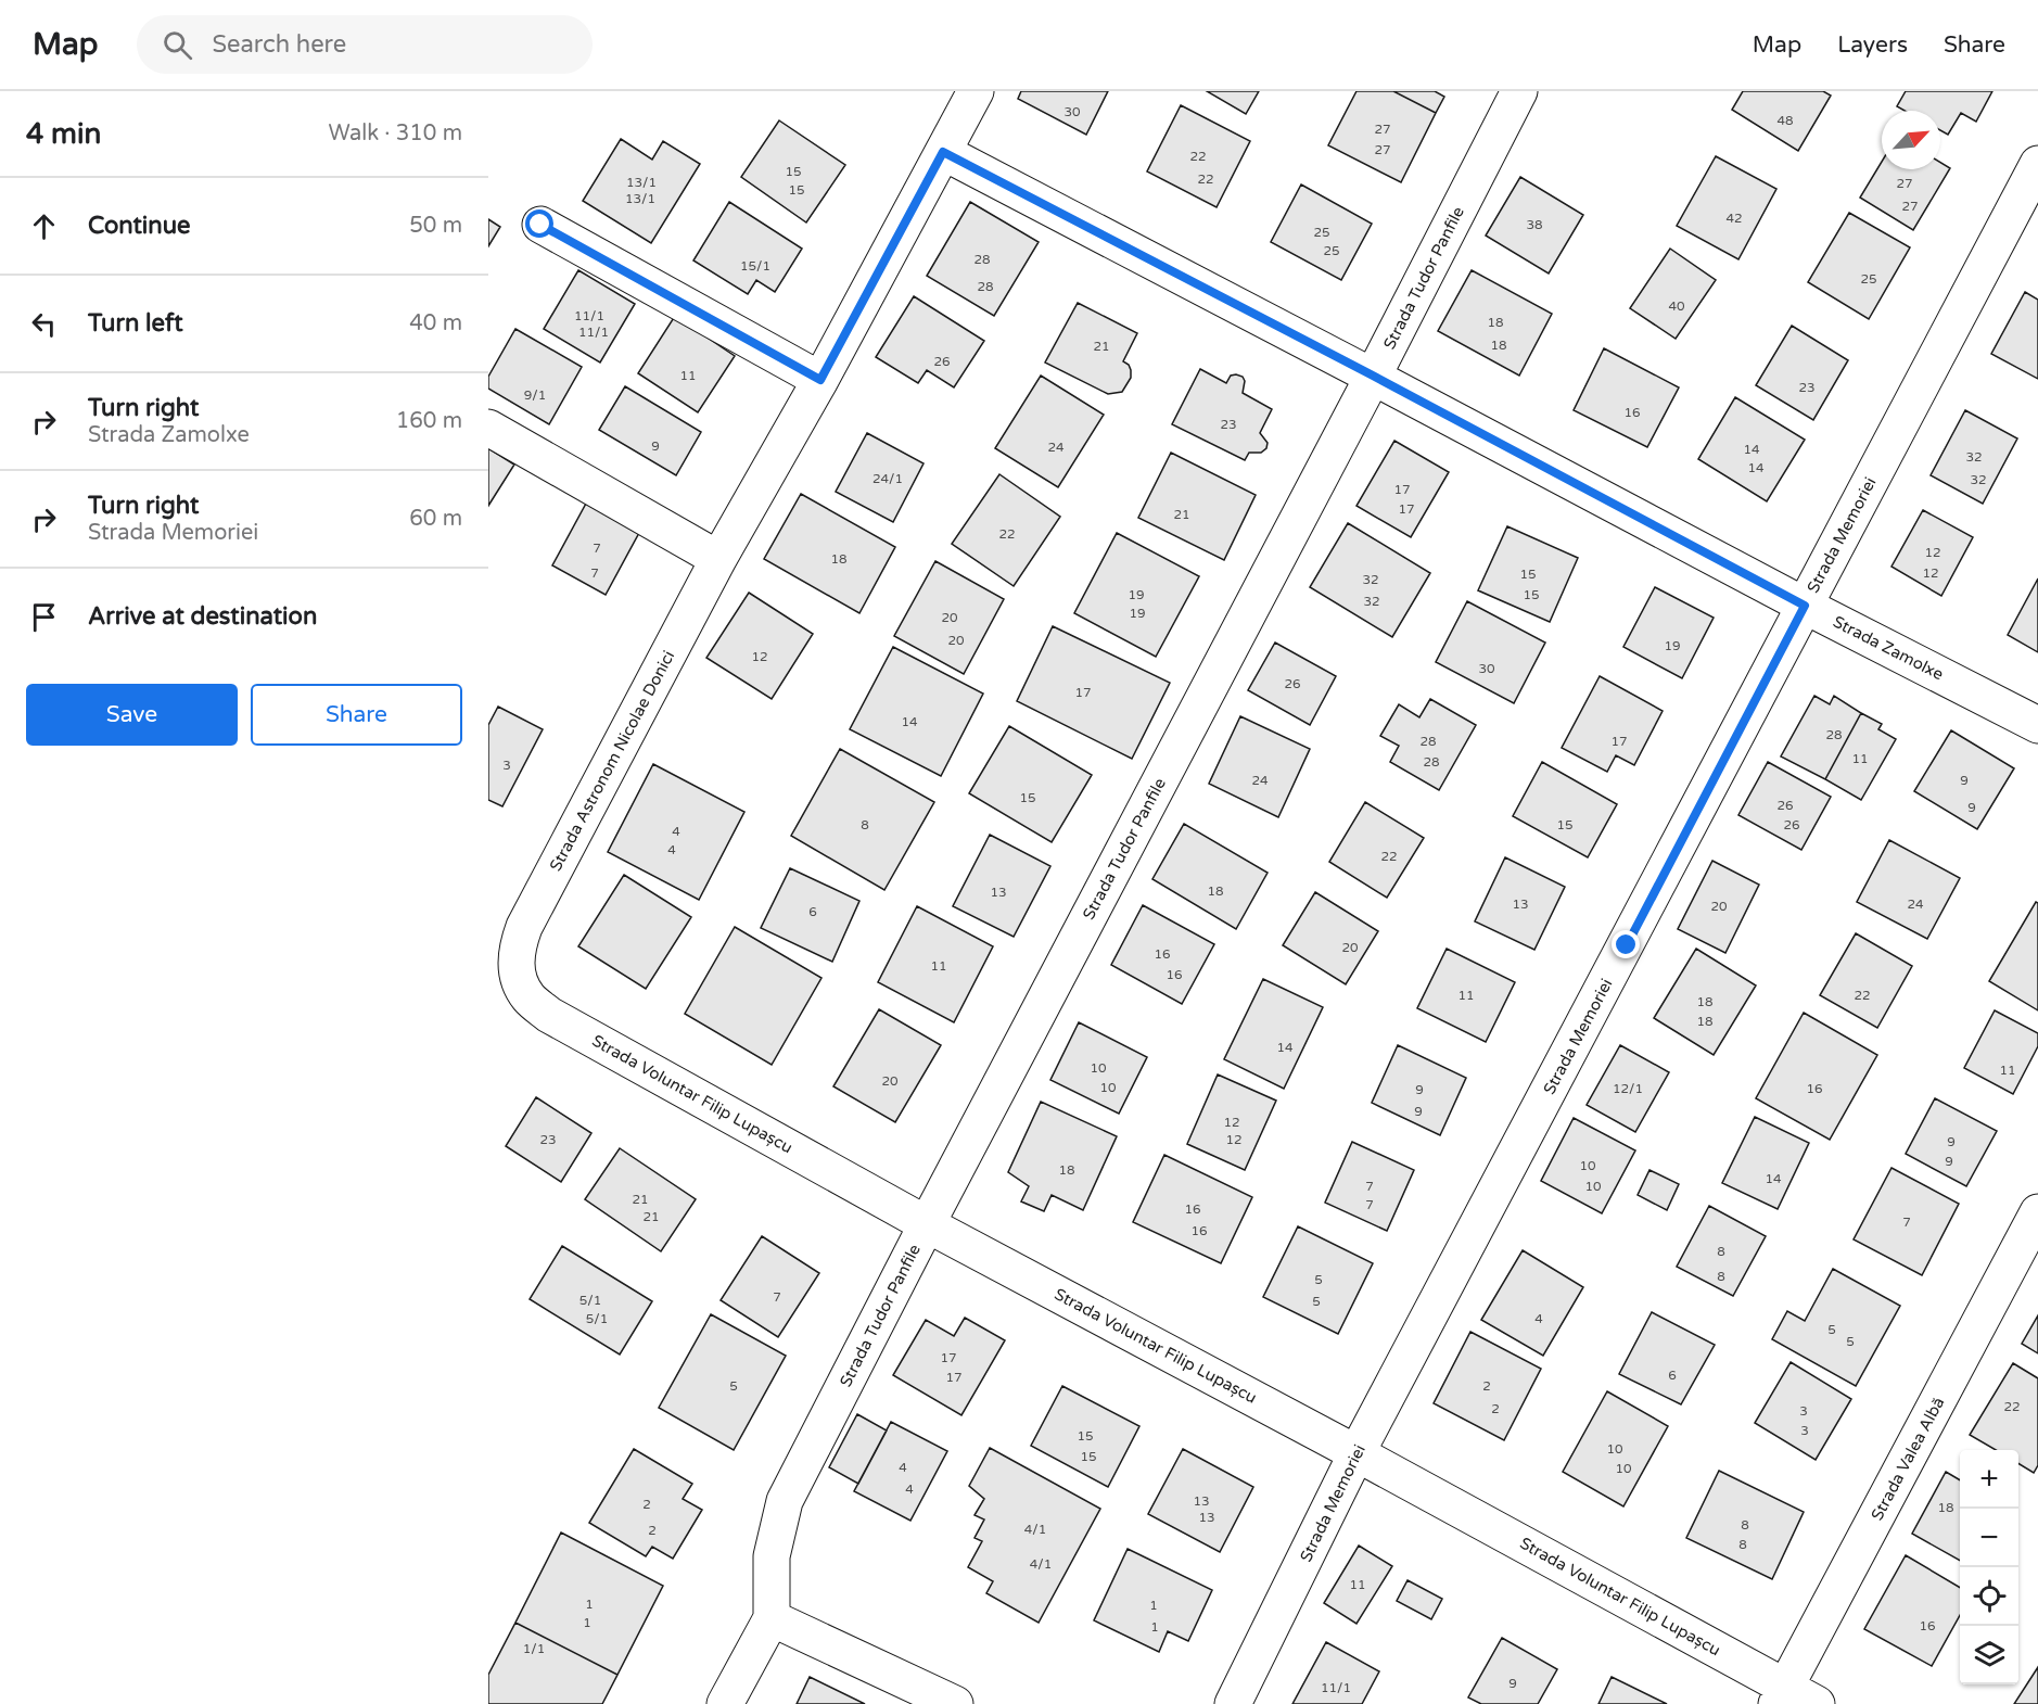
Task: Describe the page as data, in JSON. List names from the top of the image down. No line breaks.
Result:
{"streets":{"street":["Strada Tudor Panfile","Strada Memoriei","Strada Zamolxe","Strada Astronom Nicolae Donici","Strada Voluntar Filip Lupașcu","Strada Valea Albă"]},"crossings":[["Strada Tudor Panfile","Strada Zamolxe"],["Strada Tudor Panfile","Strada Voluntar Filip Lupașcu"],["Strada Memoriei","Strada Zamolxe"],["Strada Memoriei","Strada Voluntar Filip Lupașcu"],["Strada Zamolxe","Strada Astronom Nicolae Donici"],["Strada Astronom Nicolae Donici","Strada Voluntar Filip Lupașcu"],["Strada Voluntar Filip Lupașcu","Strada Valea Albă"]],"house_numbers":["30","48","27","27","22","15","22","13/1","27","15","13/1","27","42","38","25","25","28","15/1","25","28","40","11/1","18","11/1","18","21","26","11","23","9/1","16","23","9","24","14","32","14","24/1","32","17","17","21","22","7","12","18","7","12","15","32","19","15","32","19","20","20","19","12","30","26","17","14","28","28","17","11","28","3","24","9","15","26","9","8","15","26","4","4","22","18","13","13","24","20","6","20","16","11","16","11","22","18","18","14","10","11","20","10","12/1","16","9","9","12","23","12","9","9","10","18","14","7","10","21","7","16","21","7","16","8","8","5","7","5/1","5","5/1","4","5","5","17","6","17","5","2","22","2","3","3","15","10","15","4","10","4","13","2","18","13","8","4/1","2","8","4/1","11","1","1","1","16","1","1/1","9","11/1"],"north":"top right","page":{"header":"Map","search":"Search here","nav":["Map","Layers","Share"],"heading":["4 min","Walk · 310 m"],"list":[["Continue","50 m"],["Turn left","40 m"],["Turn right","Strada Zamolxe","160 m"],["Turn right","Strada Memoriei","60 m"],"Arrive at destination"],"buttons":["Save","Share"],"map_buttons":["+","−"]}}
